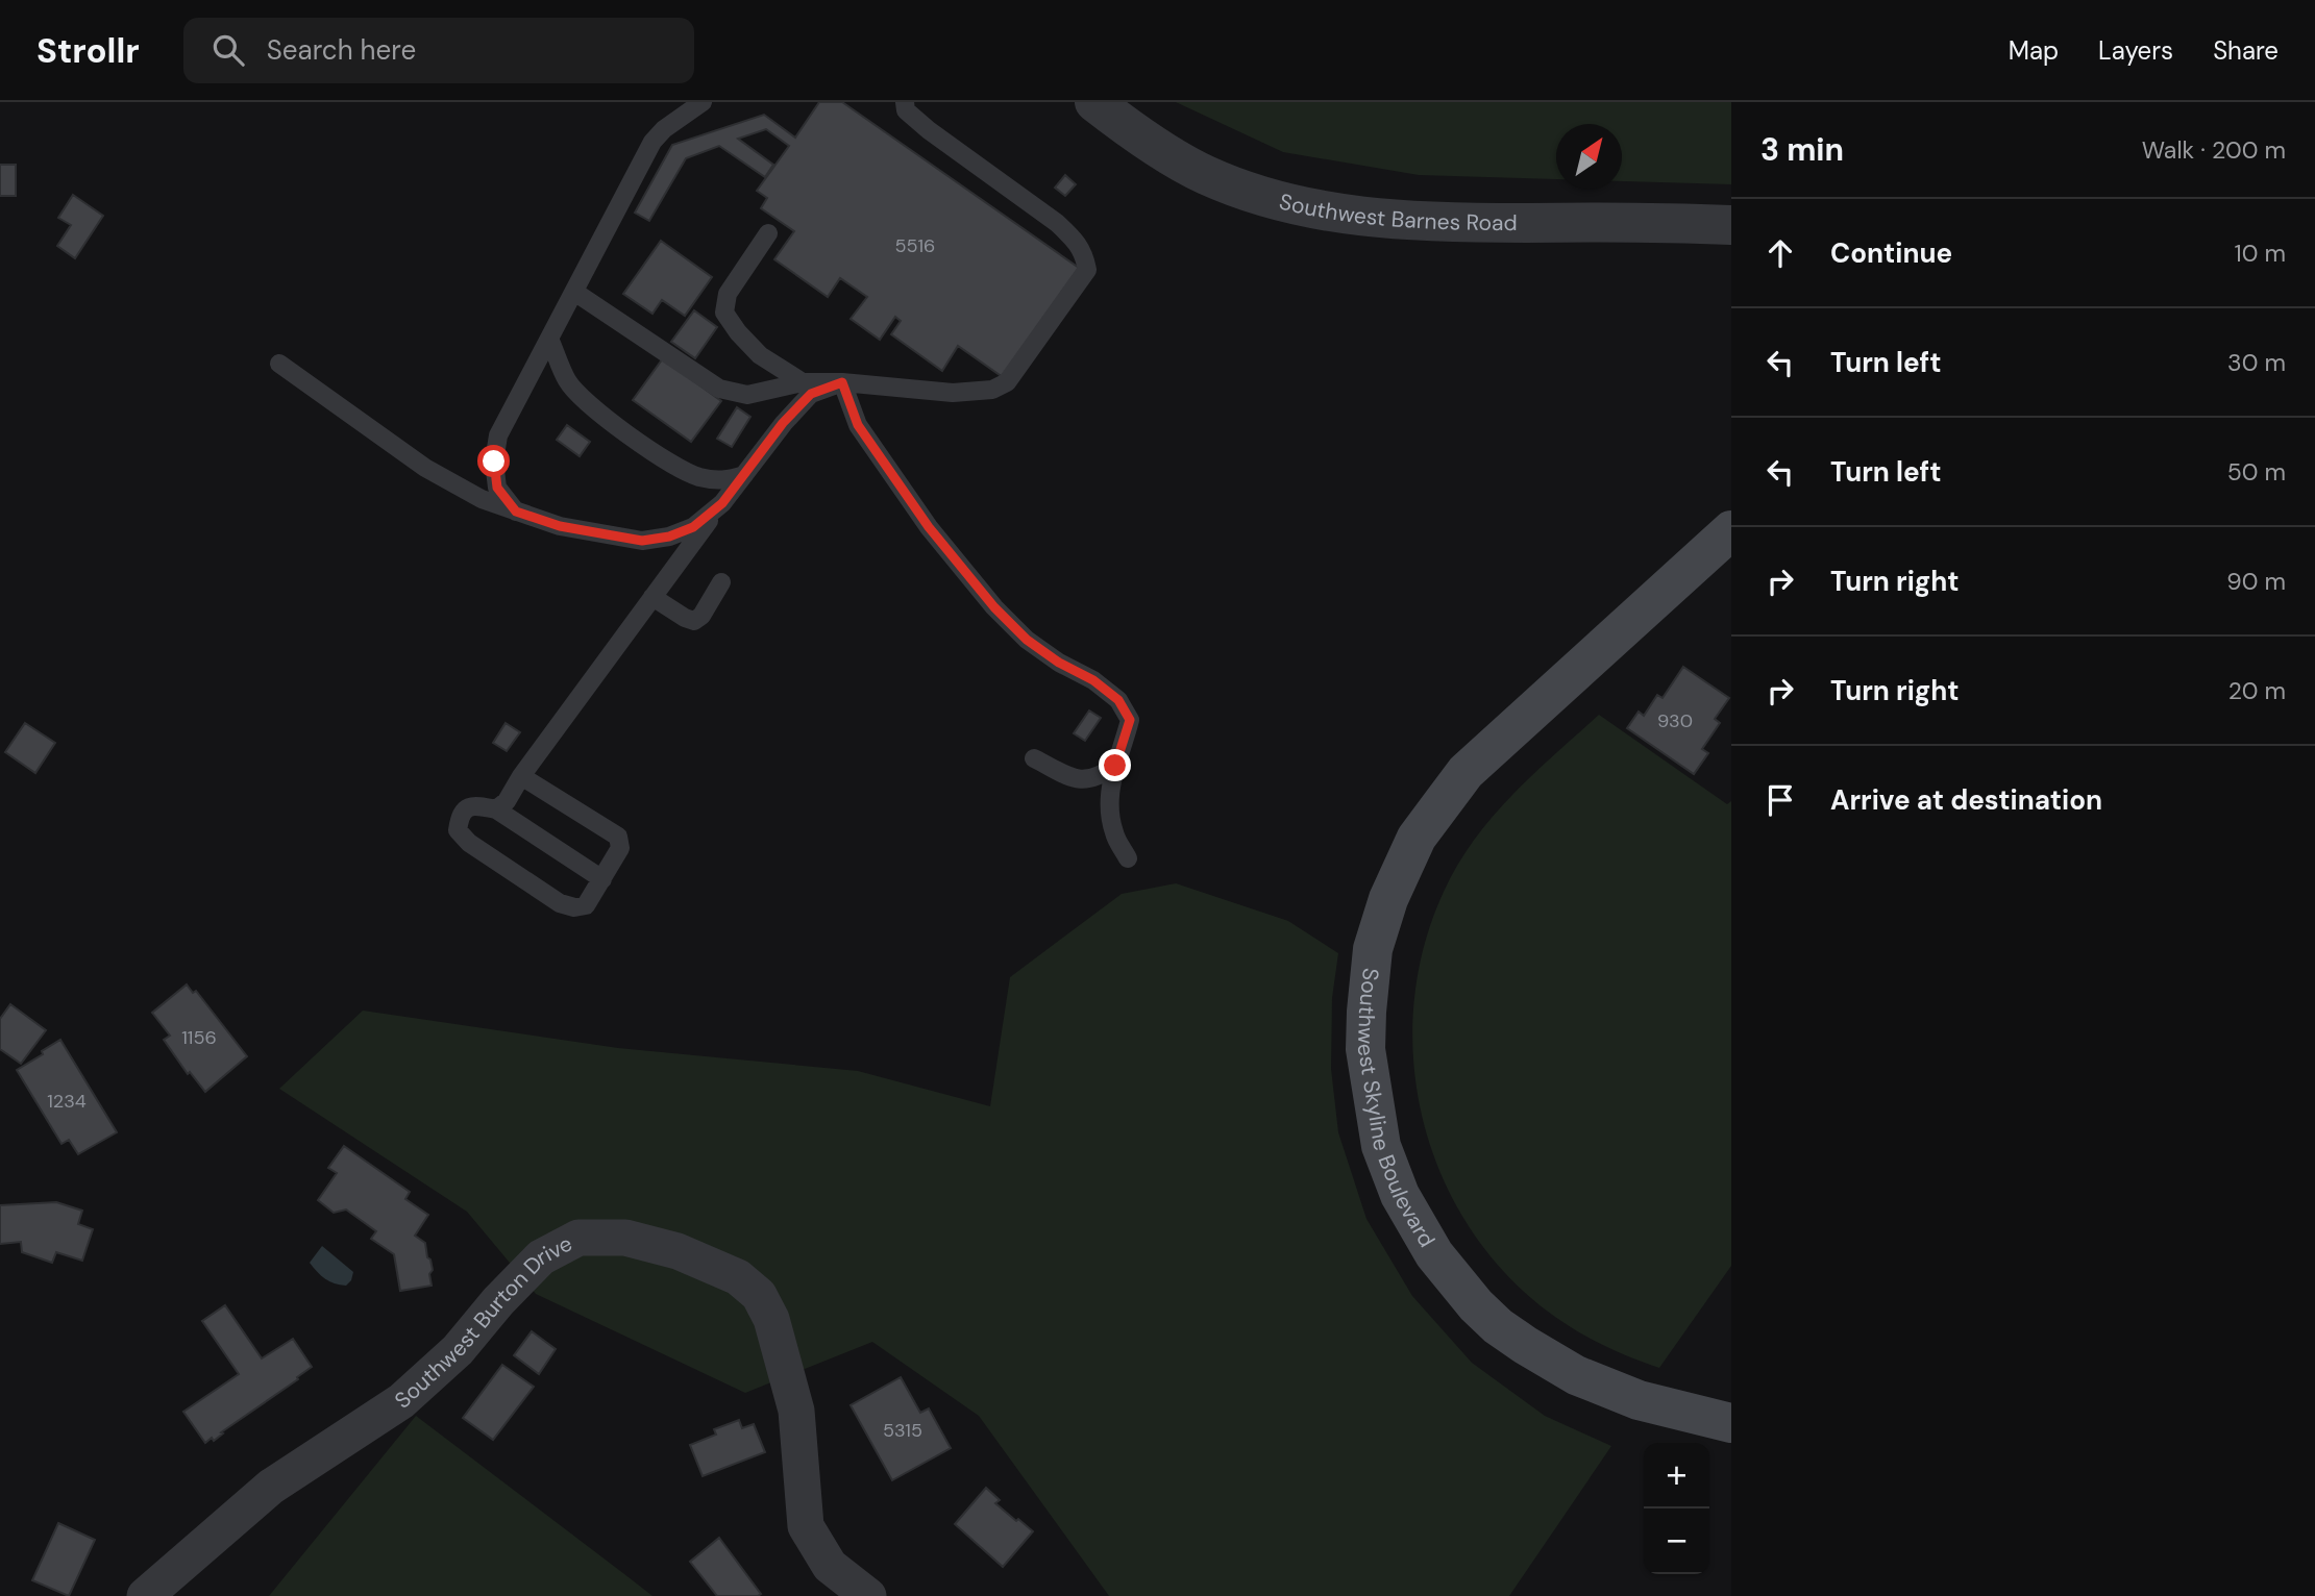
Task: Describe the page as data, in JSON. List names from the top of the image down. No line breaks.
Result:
{"streets":{"main road":["Southwest Skyline Boulevard"],"street":["Southwest Barnes Road","Southwest Burton Drive"]},"house_numbers":["5516","930","1156","1234","5315"],"north":"top right","page":{"header":"Strollr","search":"Search here","nav":["Map","Layers","Share"],"heading":["3 min","Walk · 200 m"],"list":[["Continue","10 m"],["Turn left","30 m"],["Turn left","50 m"],["Turn right","90 m"],["Turn right","20 m"],"Arrive at destination"],"map_buttons":["+","−"]}}
